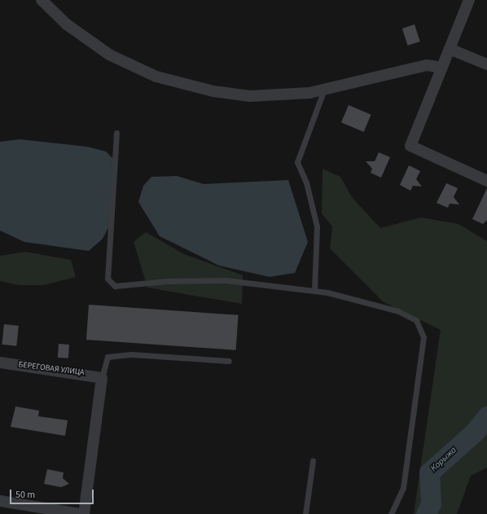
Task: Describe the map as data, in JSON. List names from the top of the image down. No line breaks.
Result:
{"streets":{"street":["БЕРЕГОВАЯ УЛИЦА"]},"water":["Корыжа"],"scale_bar":"50 m"}
